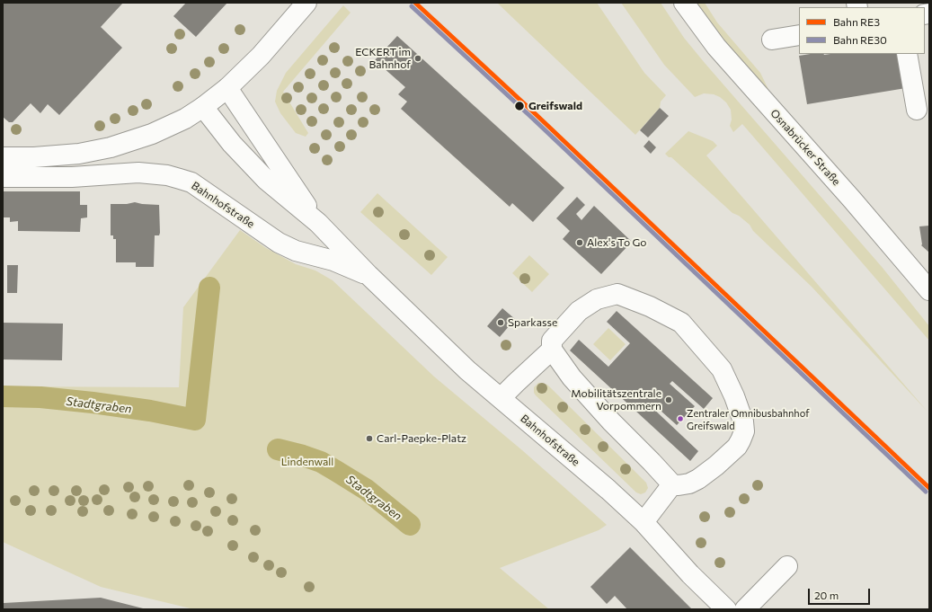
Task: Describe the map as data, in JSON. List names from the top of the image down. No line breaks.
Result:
{"streets":{"street":["Osnabrücker Straße","Bahnhofstraße"]},"water":["Stadtgraben"],"parks":["Lindenwall"],"places":["ECKERT im Bahnhof","Greifswald","Alex's To Go","Sparkasse","Mobilitätszentrale Vorpommern","Zentraler Omnibusbahnhof Greifswald","Carl-Paepke-Platz"],"lines":["rail line RE3","rail line RE30"],"legend":["Bahn RE3","Bahn RE30"],"scale_bar":"20 m"}
